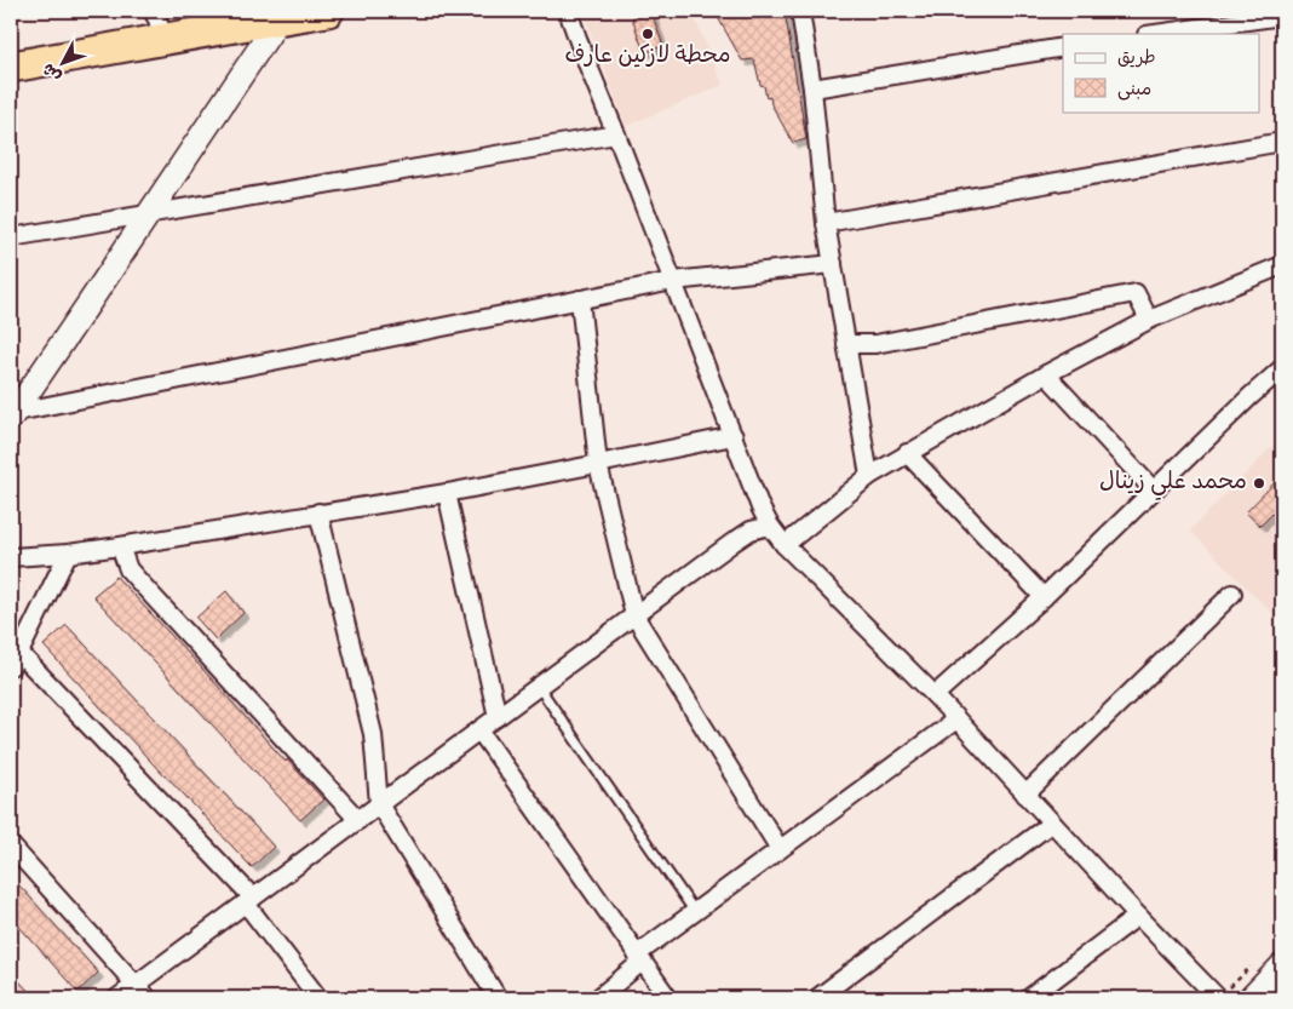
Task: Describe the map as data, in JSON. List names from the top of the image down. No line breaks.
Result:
{"places":["محطة لازكين عارف","محمد علي زينال"],"legend":["طريق","مبنى"],"north":"bottom left"}
